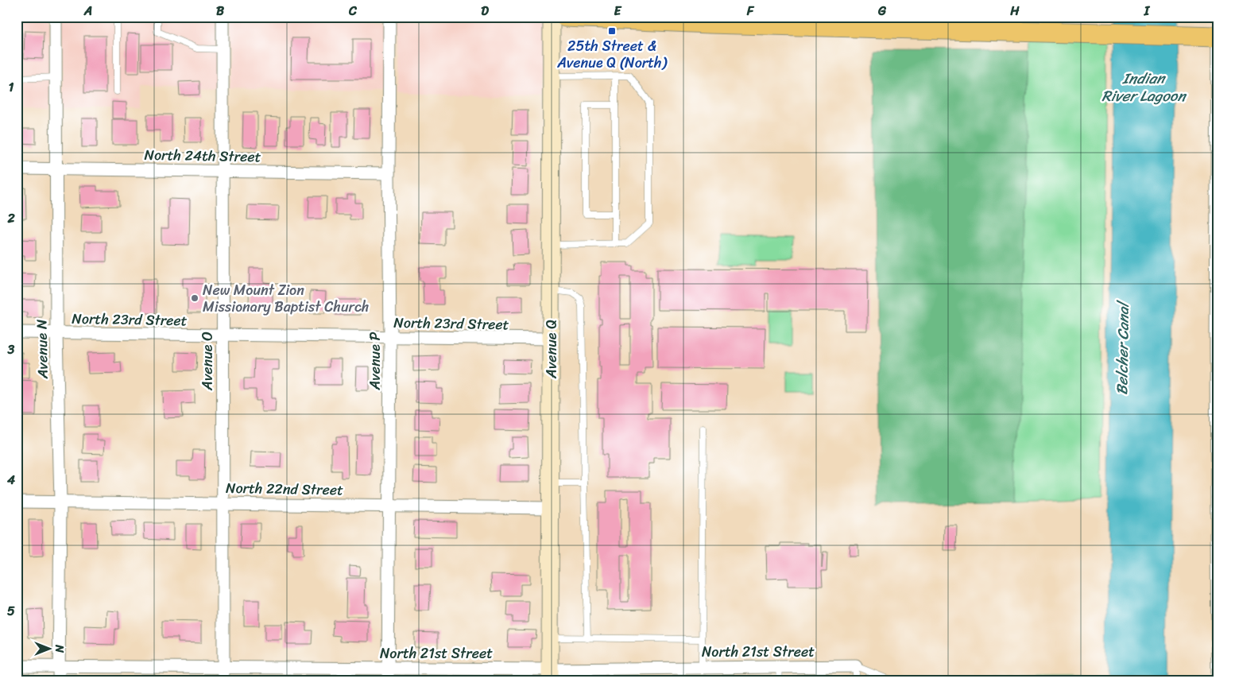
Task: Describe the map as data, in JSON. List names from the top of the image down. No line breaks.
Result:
{"streets":{"street":["North 24th Street","North 23rd Street","Avenue N","Avenue Q","Avenue O","Avenue P","North 22nd Street","North 21st Street"]},"crossings":[["North 24th Street","Avenue N"],["North 24th Street","Avenue O"],["North 24th Street","Avenue P"],["North 23rd Street","Avenue N"],["North 23rd Street","Avenue Q"],["North 23rd Street","Avenue O"],["North 23rd Street","Avenue P"],["Avenue N","North 22nd Street"],["Avenue N","North 21st Street"],["Avenue Q","North 22nd Street"],["Avenue Q","North 21st Street"],["Avenue O","North 22nd Street"],["Avenue O","North 21st Street"],["Avenue P","North 22nd Street"],["Avenue P","North 21st Street"]],"water":["Indian River Lagoon","Belcher Canal"],"places":{"transit":["25th Street & Avenue Q (North)"],"other":["New Mount Zion Missionary Baptist Church"]},"north":"right","grid":{"columns":["A","B","C","D","E","F","G","H","I"],"rows":["1","2","3","4","5"]}}
